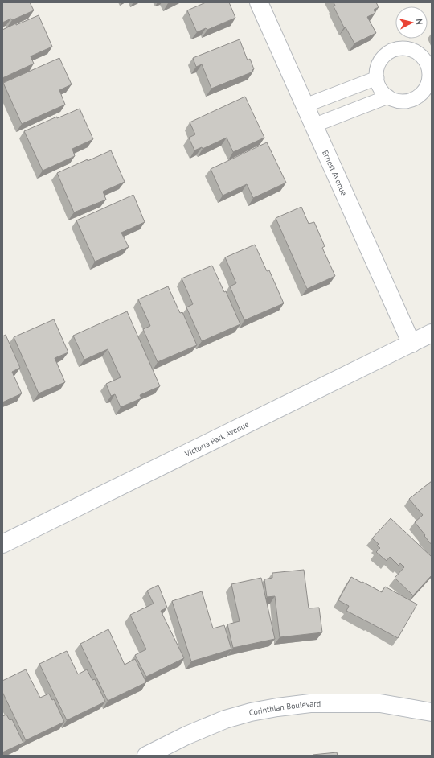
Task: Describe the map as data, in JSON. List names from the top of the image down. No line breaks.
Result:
{"streets":{"street":["Ernest Avenue","Victoria Park Avenue","Corinthian Boulevard"]},"crossings":[["Ernest Avenue","Victoria Park Avenue"]],"north":"right"}
